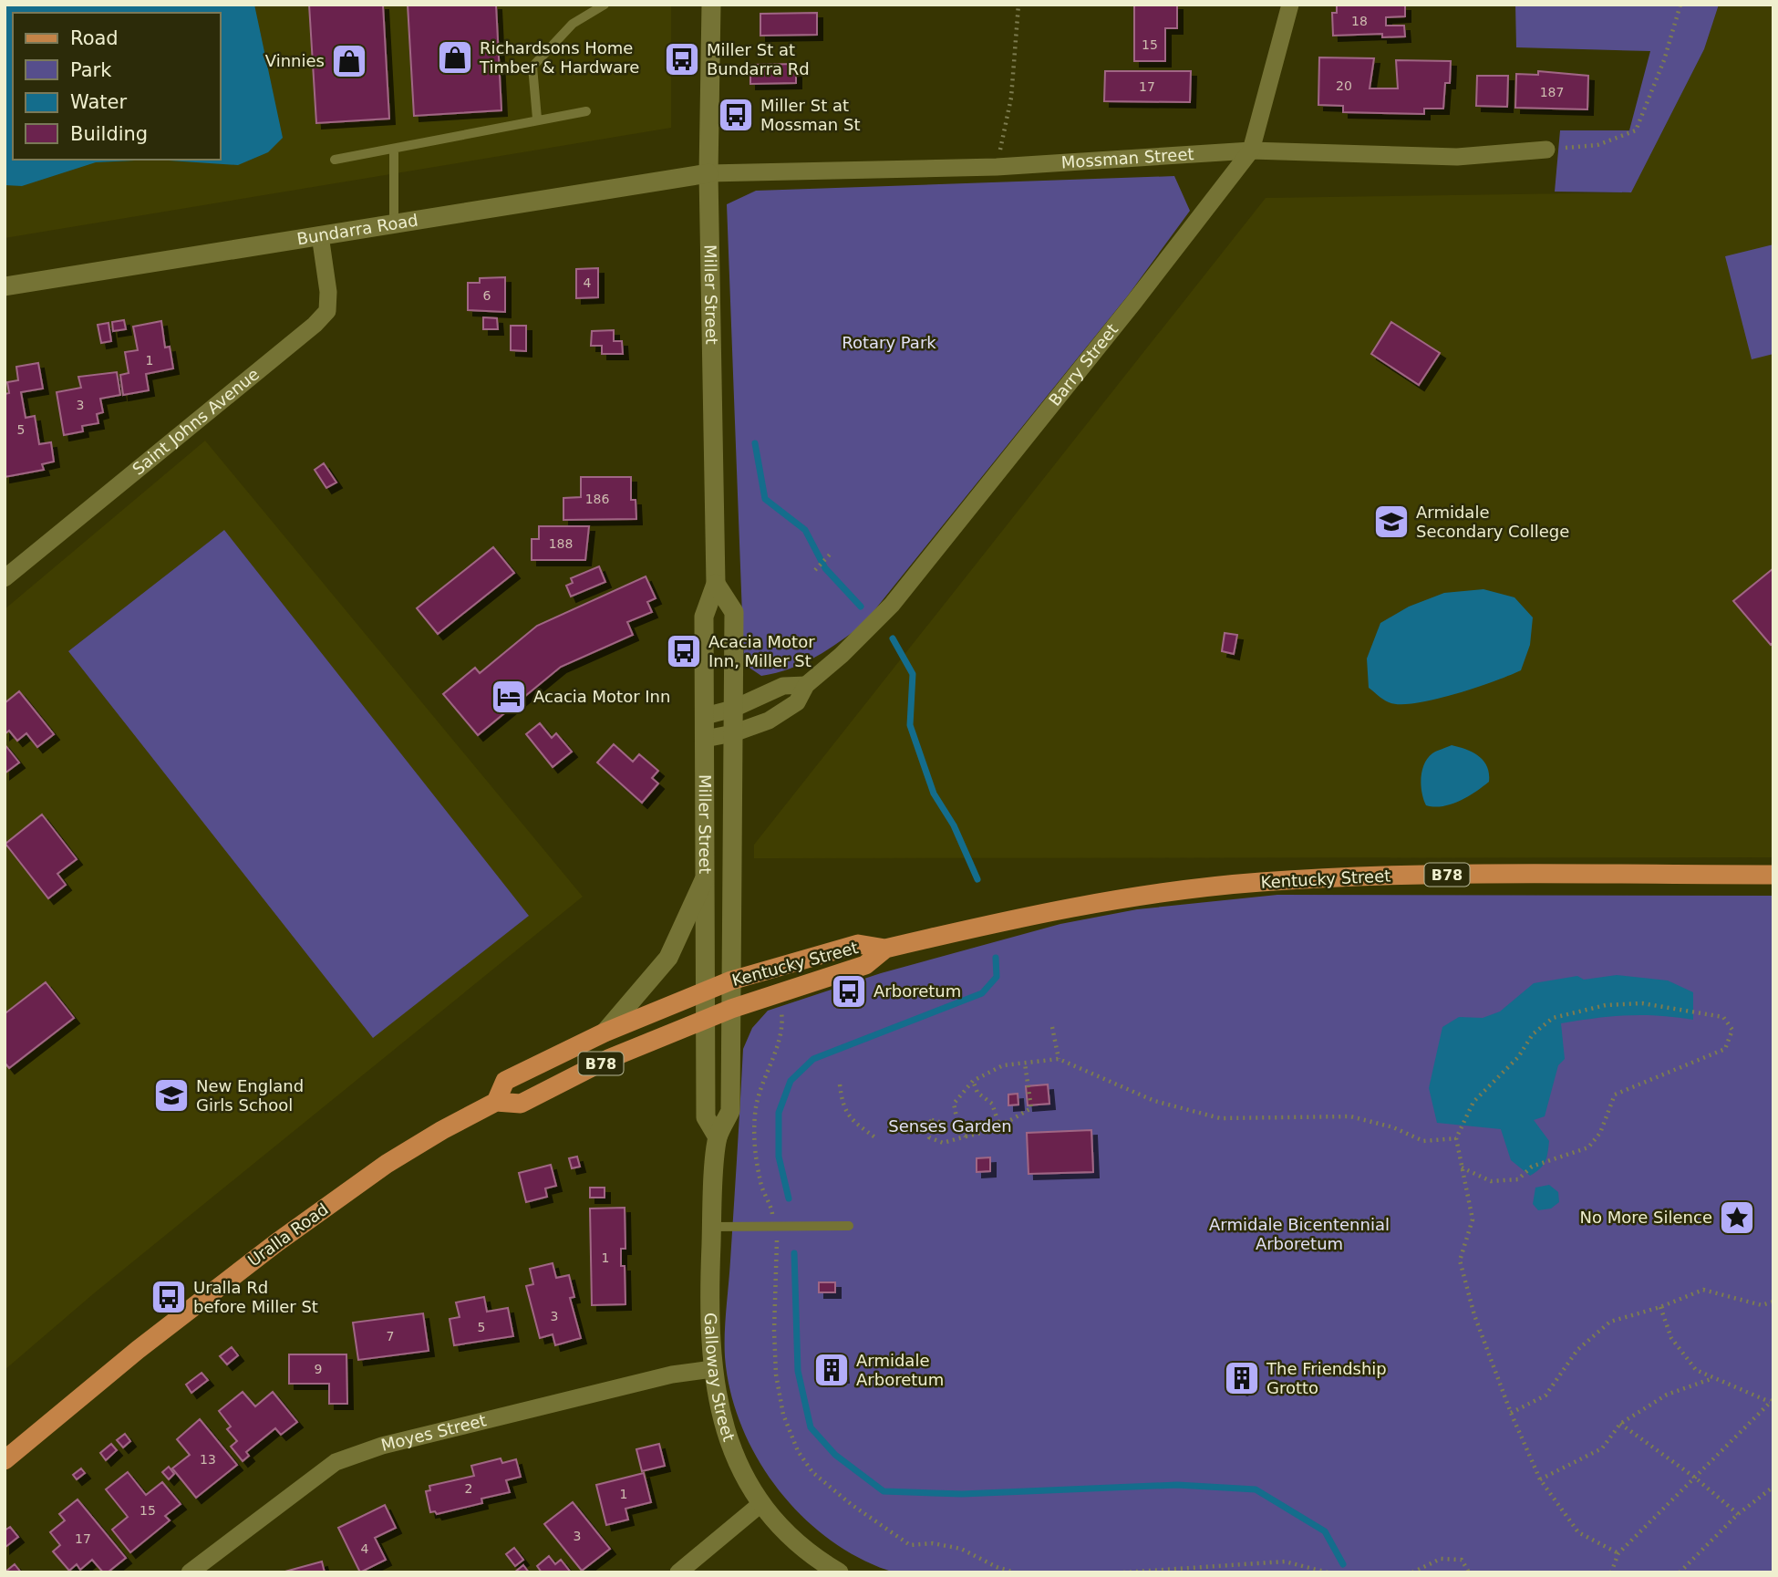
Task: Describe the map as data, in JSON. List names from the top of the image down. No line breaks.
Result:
{"streets":{"main road":["Bundarra Road","Miller Street","B78","Kentucky Street","Uralla Road","Galloway Street"],"street":["Mossman Street","Barry Street","Saint Johns Avenue","Moyes Street"]},"crossings":[["Mossman Street","Bundarra Road"],["Mossman Street","Miller Street"],["Mossman Street","Barry Street"],["Bundarra Road","Miller Street"],["Bundarra Road","Saint Johns Avenue"],["Miller Street","Barry Street"],["Miller Street","Kentucky Street"],["Miller Street","Uralla Road"],["Miller Street","Galloway Street"],["Kentucky Street","Uralla Road"],["Kentucky Street","Galloway Street"],["Uralla Road","Galloway Street"],["Galloway Street","Moyes Street"]],"parks":["Rotary Park","Senses Garden","Armidale Bicentennial Arboretum"],"places":{"shop":["Richardsons Home Timber & Hardware","Vinnies"],"bus stop":["Miller St at Bundarra Rd","Miller St at Mossman St","Acacia Motor Inn, Miller St","Arboretum","Uralla Rd before Miller St"],"school or university":["Armidale Secondary College","New England Girls School"],"hotel":["Acacia Motor Inn"],"place":["No More Silence"],"building":["Armidale Arboretum","The Friendship Grotto"]},"house_numbers":["18","15","20","17","187","4","6","1","3","5","186","188","1","3","5","7","9","13","2","1","15","3","17","4"],"legend":["Road","Park","Water","Building"]}
